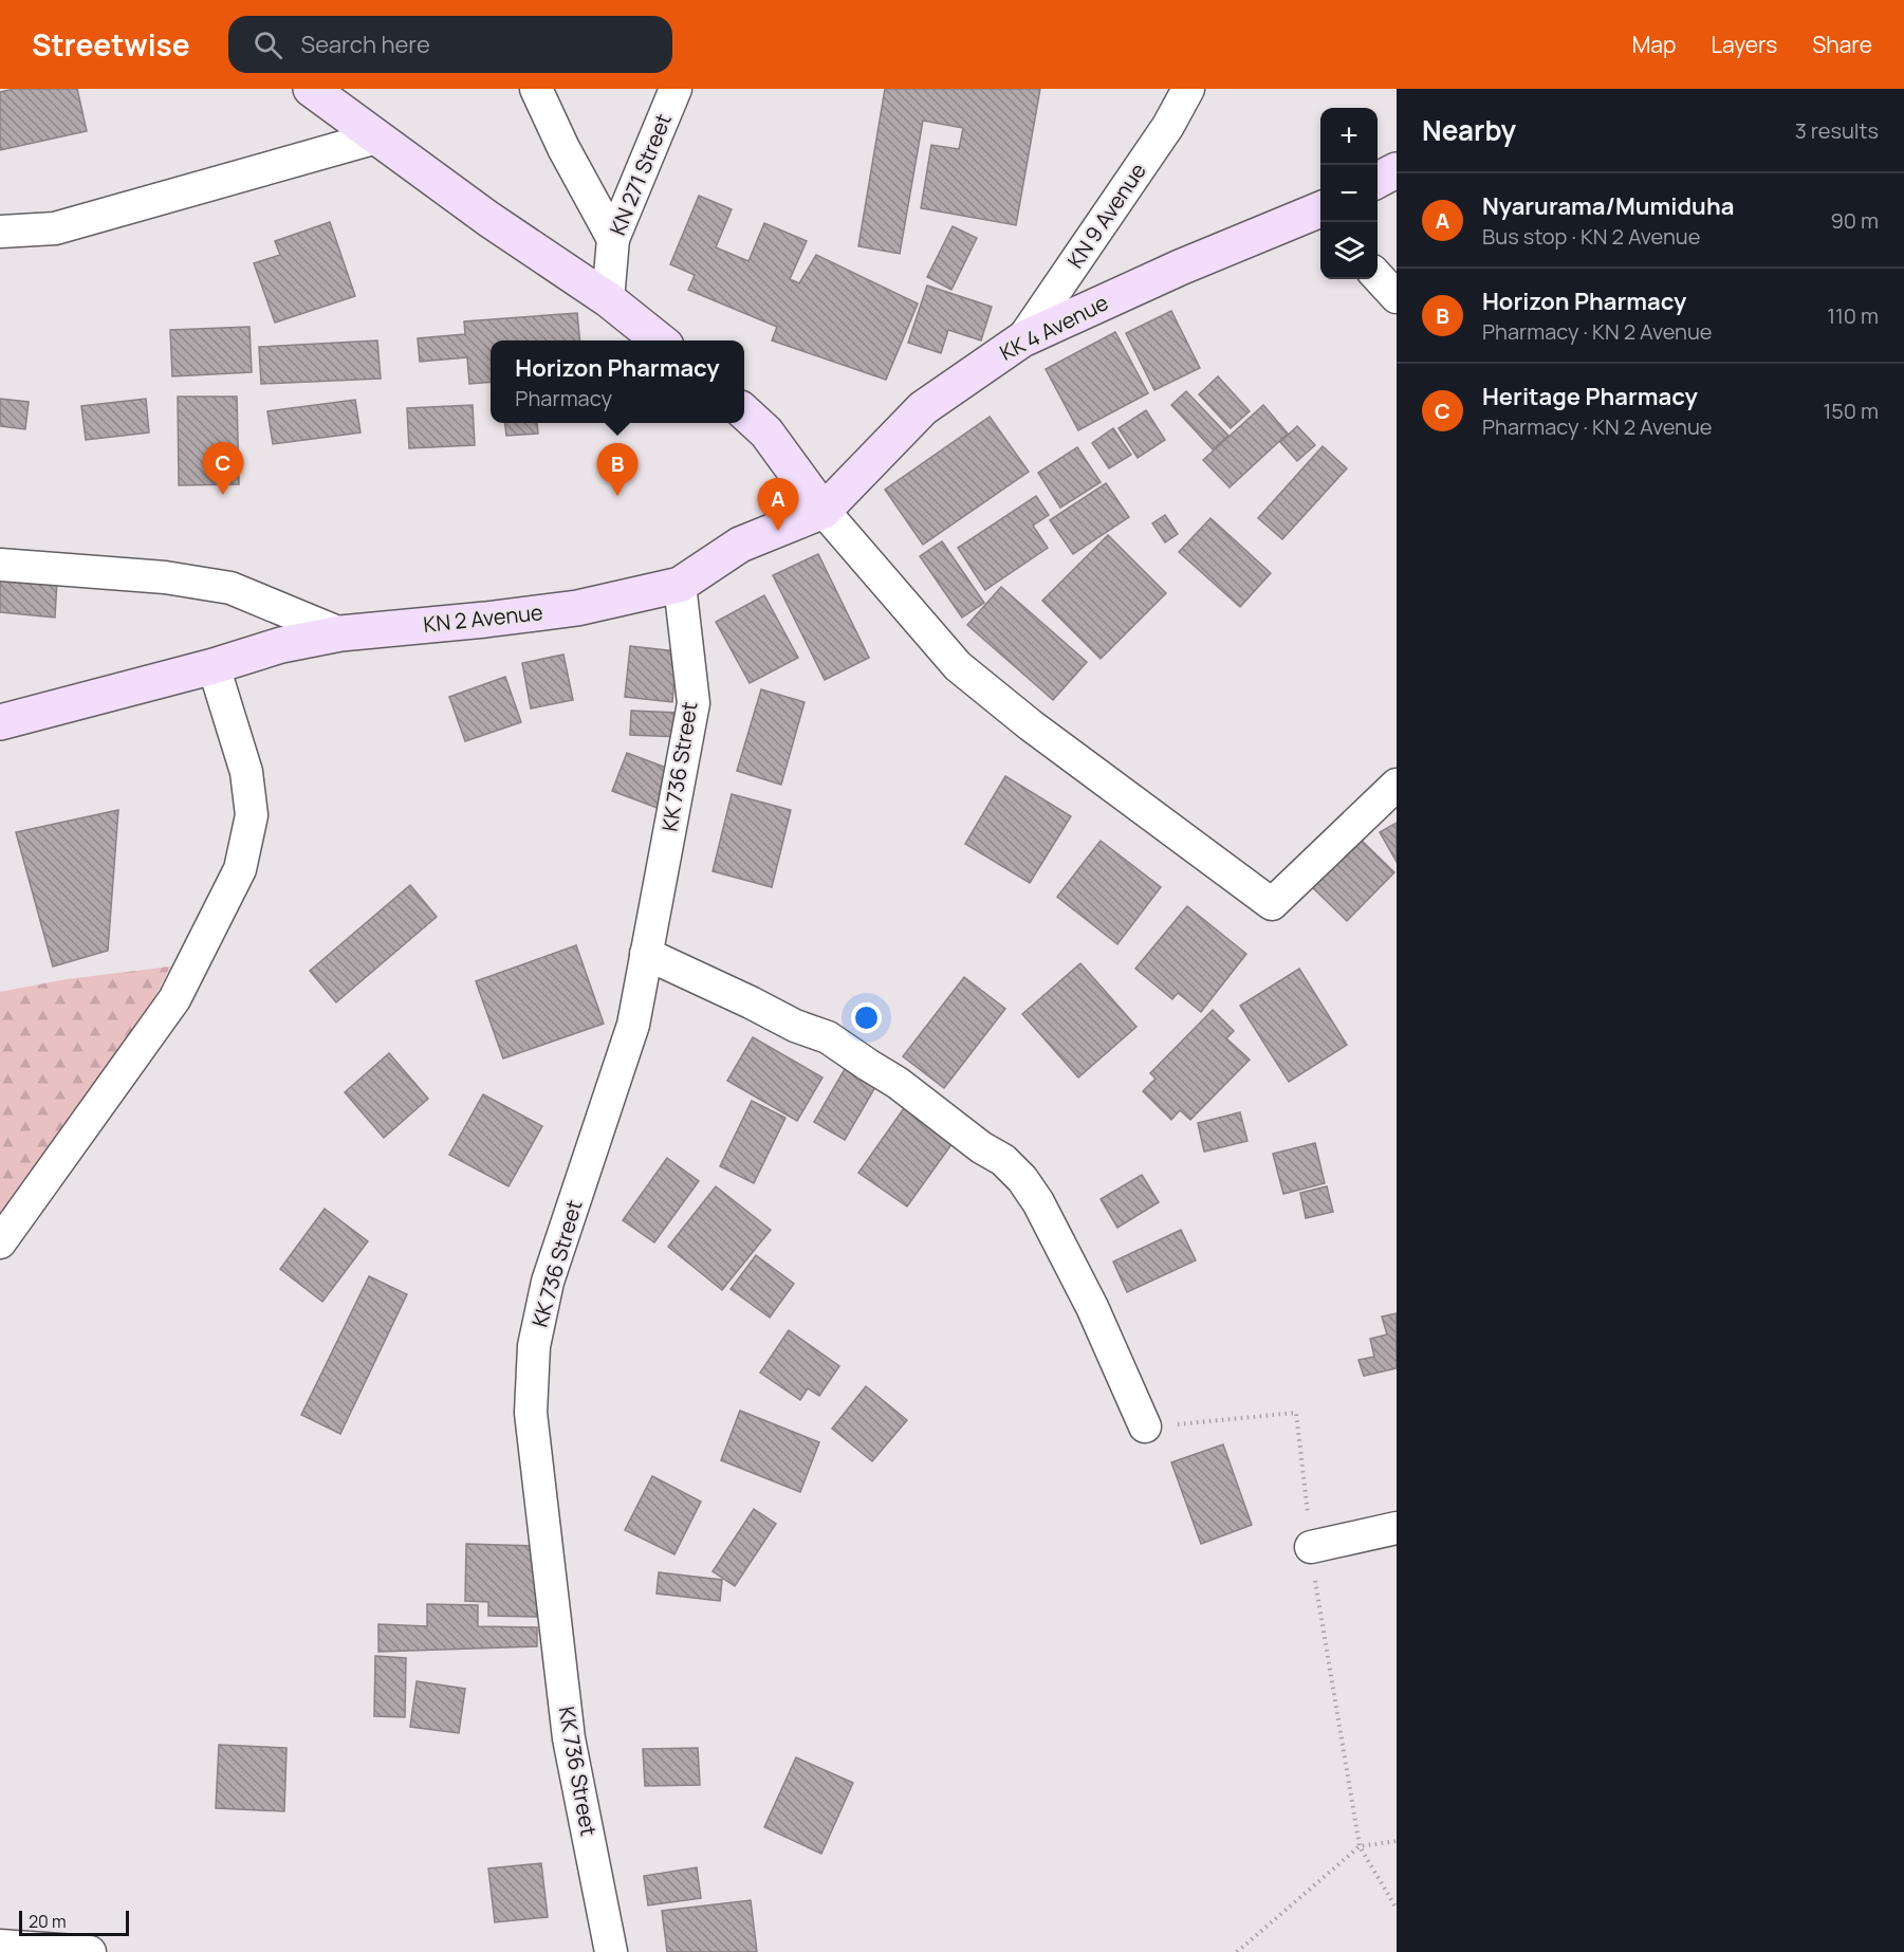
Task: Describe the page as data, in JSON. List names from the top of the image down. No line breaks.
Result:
{"streets":{"main road":["KK 4 Avenue","KN 2 Avenue"],"street":["KN 271 Street","KN 9 Avenue","KK 736 Street"]},"crossings":[["KN 9 Avenue","KK 4 Avenue"],["KK 4 Avenue","KN 2 Avenue"],["KN 2 Avenue","KK 736 Street"]],"scale_bar":"20 m","page":{"header":"Streetwise","search":"Search here","nav":["Map","Layers","Share"],"heading":["Nearby","3 results"],"map_buttons":["+","−"],"list":[{"mark":"A","name":"Nyarurama/Mumiduha","note":"Bus stop · KN 2 Avenue","value":"90 m"},{"mark":"B","name":"Horizon Pharmacy","note":"Pharmacy · KN 2 Avenue","value":"110 m"},{"mark":"C","name":"Heritage Pharmacy","note":"Pharmacy · KN 2 Avenue","value":"150 m"}],"popup":["Horizon Pharmacy","Pharmacy"],"pins":["C","B","A"],"scale":"20 m"}}
